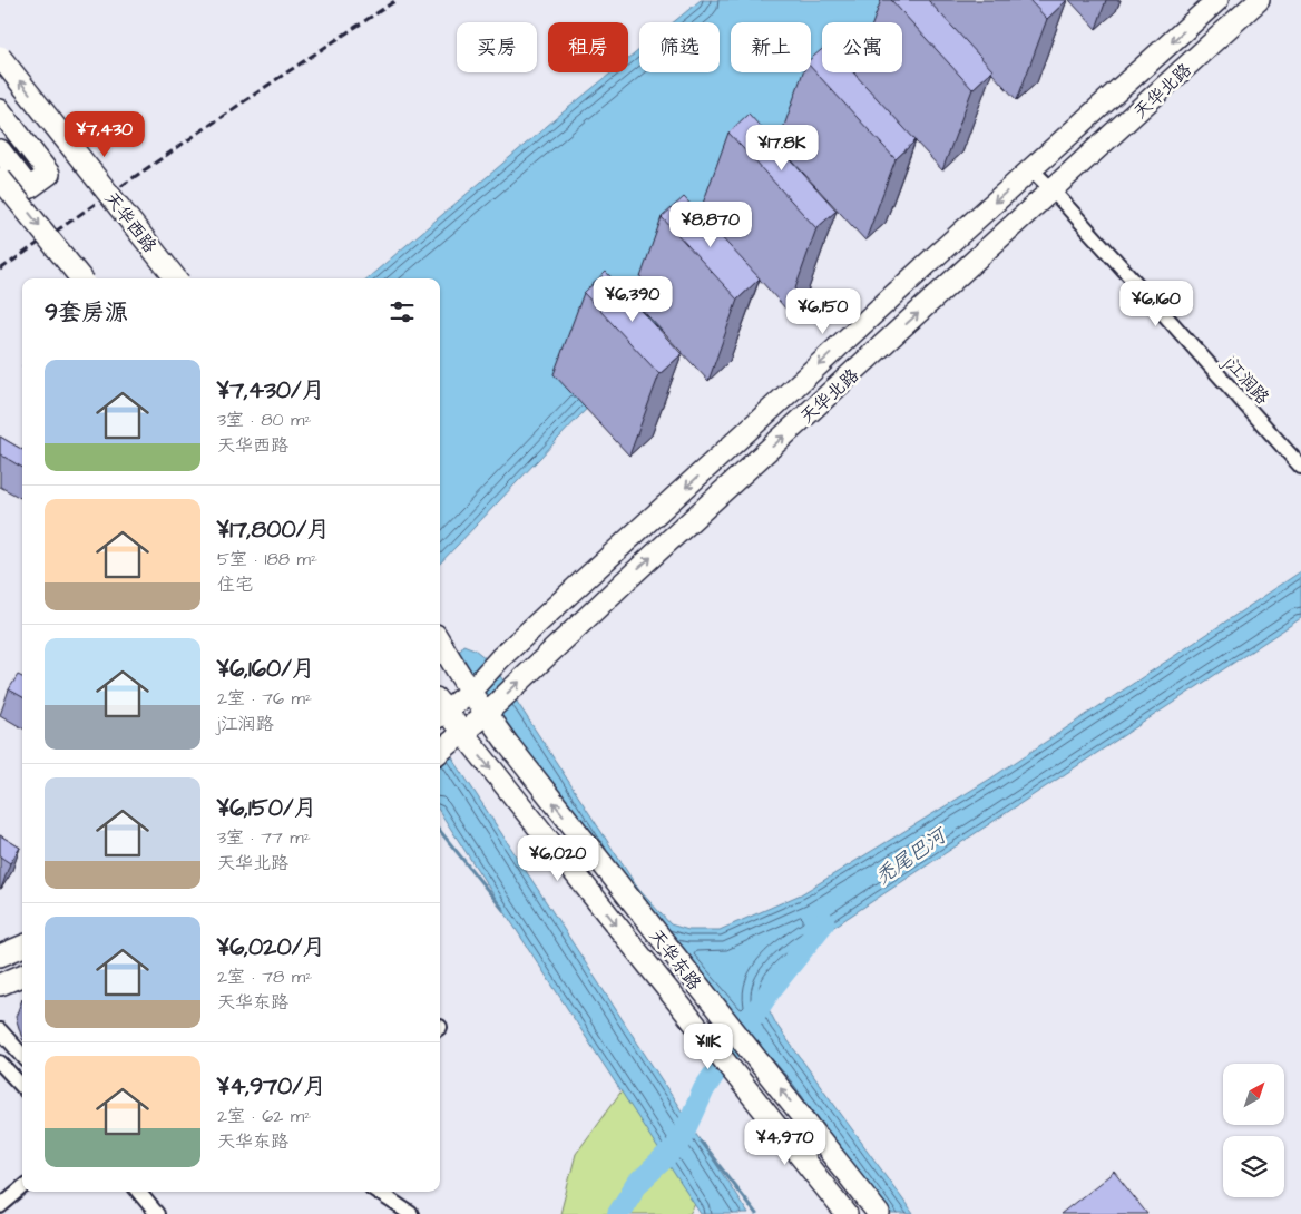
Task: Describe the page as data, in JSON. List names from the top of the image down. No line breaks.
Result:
{"streets":{"main road":["天华北路","天华西路","天华东路"],"street":["j江润路"]},"crossings":[["天华北路","j江润路"],["天华北路","天华东路"]],"water":["秃尾巴河"],"north":"top right","page":{"chip":["买房","租房","筛选","新上","公寓"],"price":["¥7,430","¥17.8K","¥8,870","¥6,390","¥6,160","¥6,150","¥6,020","¥11K","¥4,970"],"heading":"9套房源","list":[{"name":"¥7,430/月","note":"3室 · 80 m² · 天华西路"},{"name":"¥17,800/月","note":"5室 · 188 m² · 住宅"},{"name":"¥6,160/月","note":"2室 · 76 m² · j江润路"},{"name":"¥6,150/月","note":"3室 · 77 m² · 天华北路"},{"name":"¥6,020/月","note":"2室 · 78 m² · 天华东路"},{"name":"¥4,970/月","note":"2室 · 62 m² · 天华东路"}]}}
